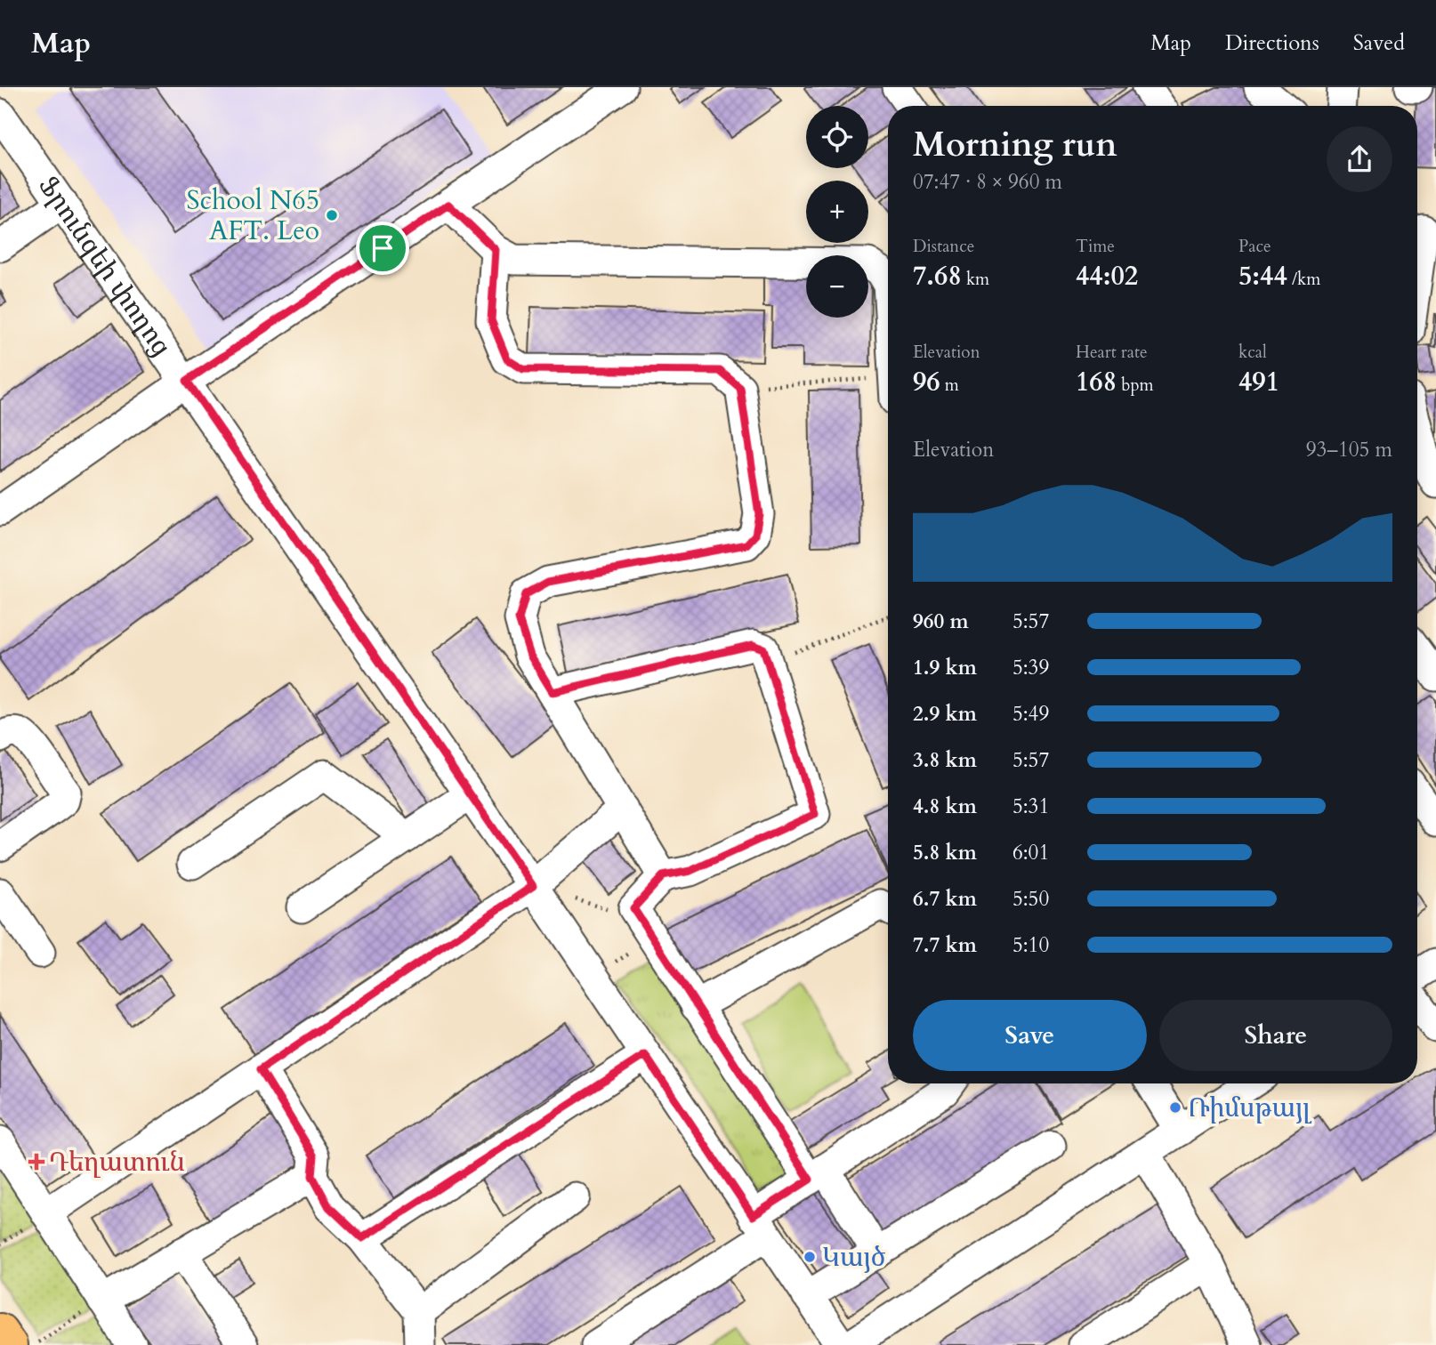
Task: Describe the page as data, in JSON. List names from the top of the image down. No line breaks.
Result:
{"streets":{"street":["Ֆրունզեի փողոց"]},"places":{"other":["School N65 AFT. Leo","Ռիմսթայլ","Կայծ"],"health":["Դեղատուն"]},"page":{"header":"Map","nav":["Map","Directions","Saved"],"map_buttons":["+","−"],"heading":["Morning run","07:47 · 8 × 960 m"],"stats":[["Distance","7.68 km"],["Time","44:02"],["Pace","5:44 /km"],["Elevation","96 m"],["Heart rate","168 bpm"],["kcal","491"]],"chart":["Elevation","93–105 m"],"list":[{"name":"960 m","note":"5:57"},{"name":"1.9 km","note":"5:39"},{"name":"2.9 km","note":"5:49"},{"name":"3.8 km","note":"5:57"},{"name":"4.8 km","note":"5:31"},{"name":"5.8 km","note":"6:01"},{"name":"6.7 km","note":"5:50"},{"name":"7.7 km","note":"5:10"}],"buttons":["Save","Share"]}}
